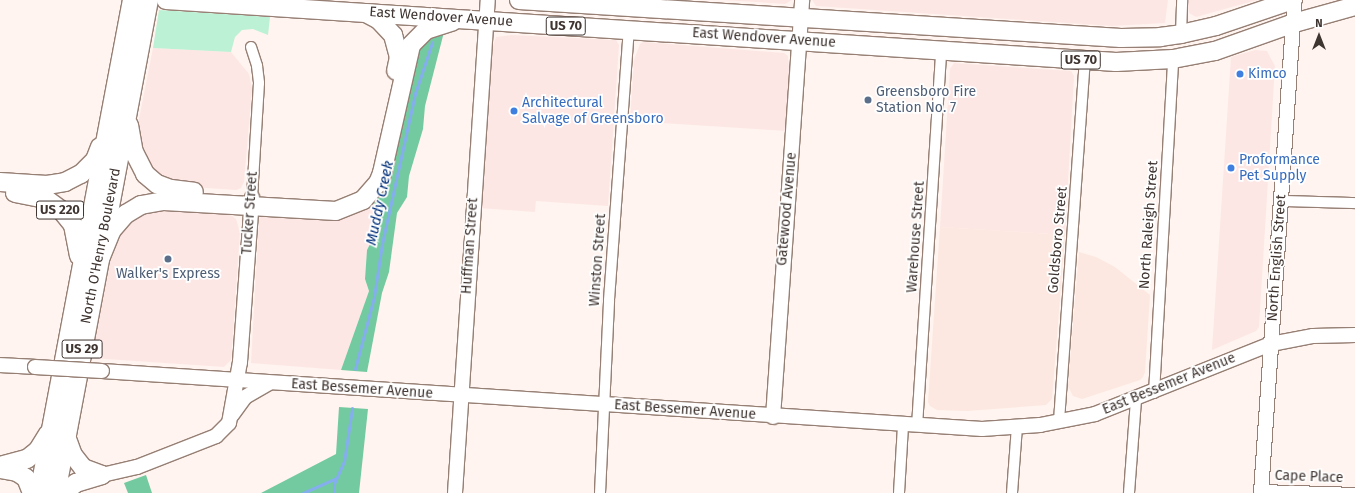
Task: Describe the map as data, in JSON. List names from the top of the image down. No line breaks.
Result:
{"streets":{"highway":["East Wendover Avenue","US 70","US 220","North O'Henry Boulevard","US 29"],"main road":["Gatewood Avenue","Tucker Street","Huffman Street","North English Street","East Bessemer Avenue"],"street":["North Raleigh Street","Warehouse Street","Goldsboro Street","Winston Street","Cape Place"]},"crossings":[["East Wendover Avenue","Gatewood Avenue"],["East Wendover Avenue","North Raleigh Street"],["East Wendover Avenue","Warehouse Street"],["East Wendover Avenue","Goldsboro Street"],["East Wendover Avenue","Huffman Street"],["East Wendover Avenue","North English Street"],["East Wendover Avenue","Winston Street"],["Gatewood Avenue","East Bessemer Avenue"],["US 220","North O'Henry Boulevard"],["Tucker Street","East Bessemer Avenue"],["North Raleigh Street","East Bessemer Avenue"],["Warehouse Street","East Bessemer Avenue"],["Goldsboro Street","East Bessemer Avenue"],["Huffman Street","East Bessemer Avenue"],["North English Street","East Bessemer Avenue"],["North English Street","Cape Place"],["Winston Street","East Bessemer Avenue"]],"water":["Muddy Creek"],"places":["Kimco","Greensboro Fire Station No. 7","Architectural Salvage of Greensboro","Proformance Pet Supply","Walker's Express"],"north":"top"}
